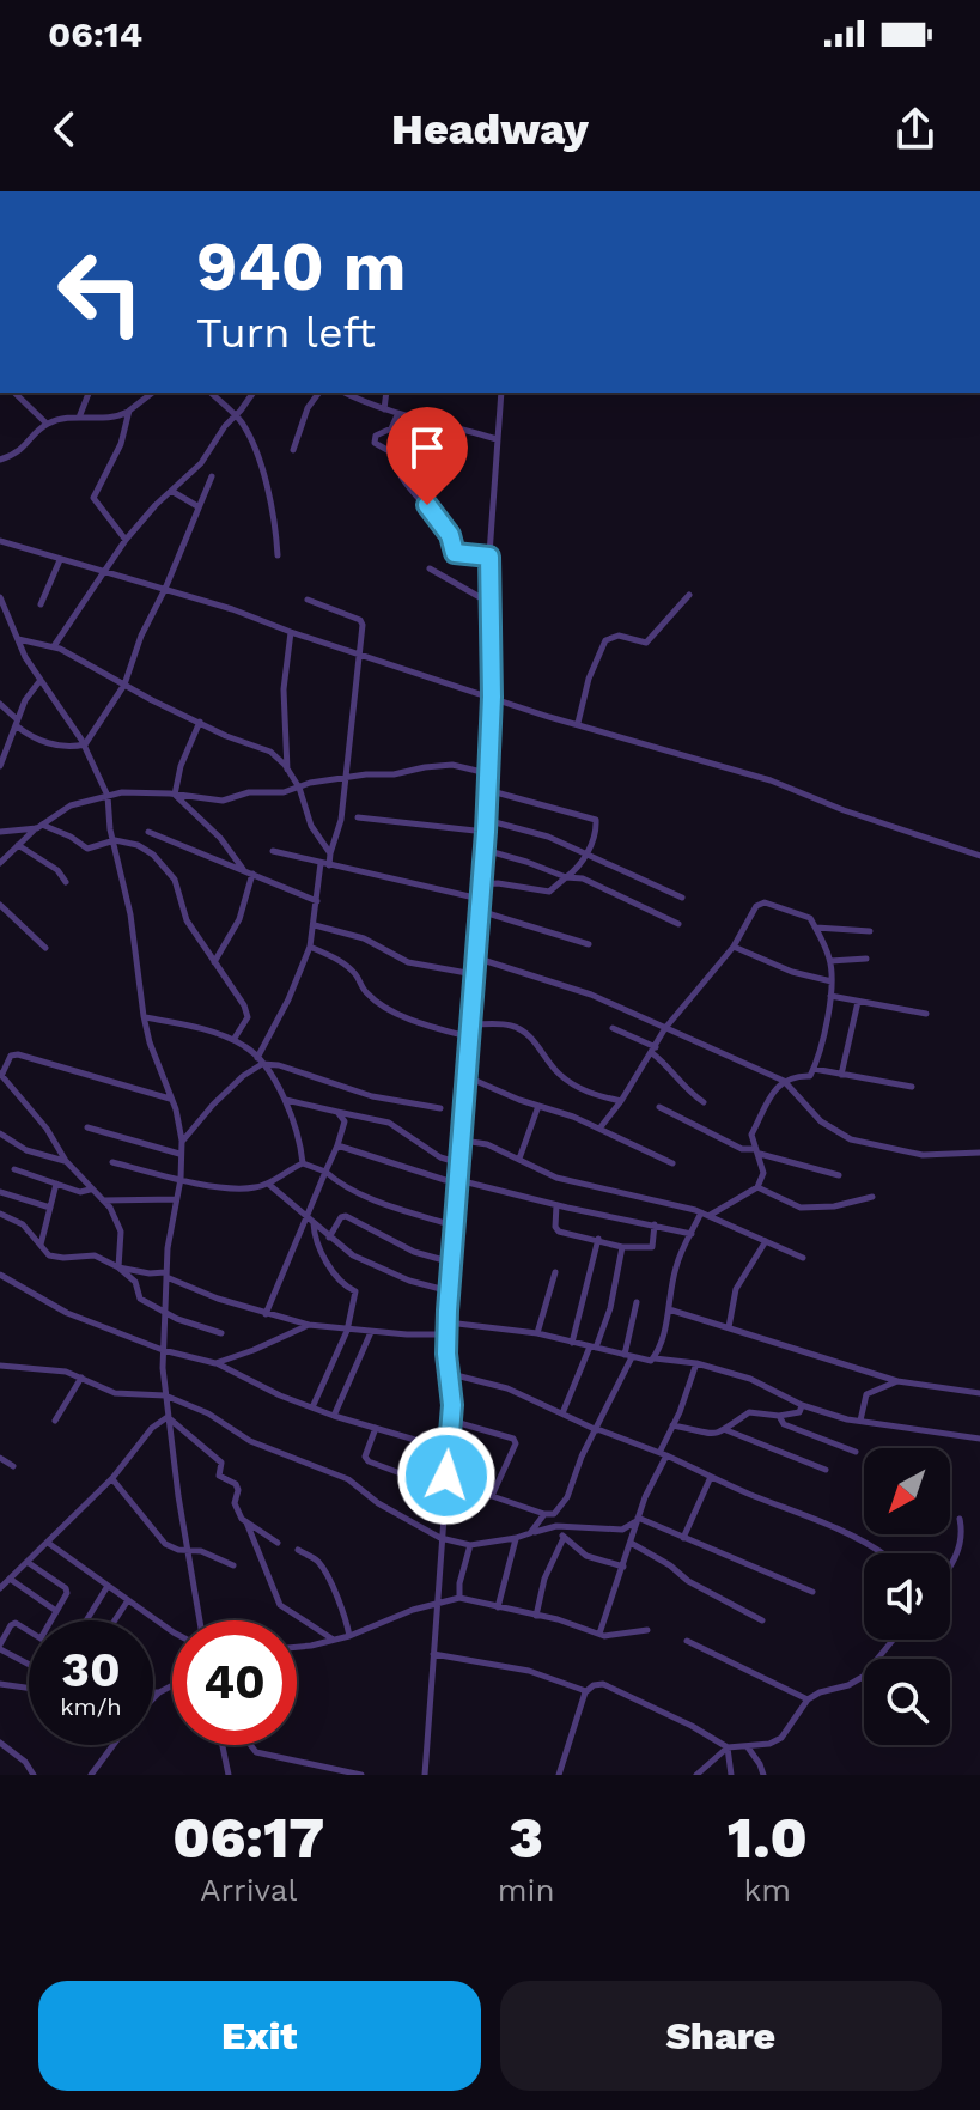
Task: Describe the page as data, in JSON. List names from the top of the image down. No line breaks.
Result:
{"north":"bottom left","page":{"status":"06:14","header":"Headway","turn":["940 m","Turn left"],"speed":"30 km/h","limit":"40","eta":["06:17","Arrival","3","min","1.0","km"],"buttons":["Exit","Share"]}}
